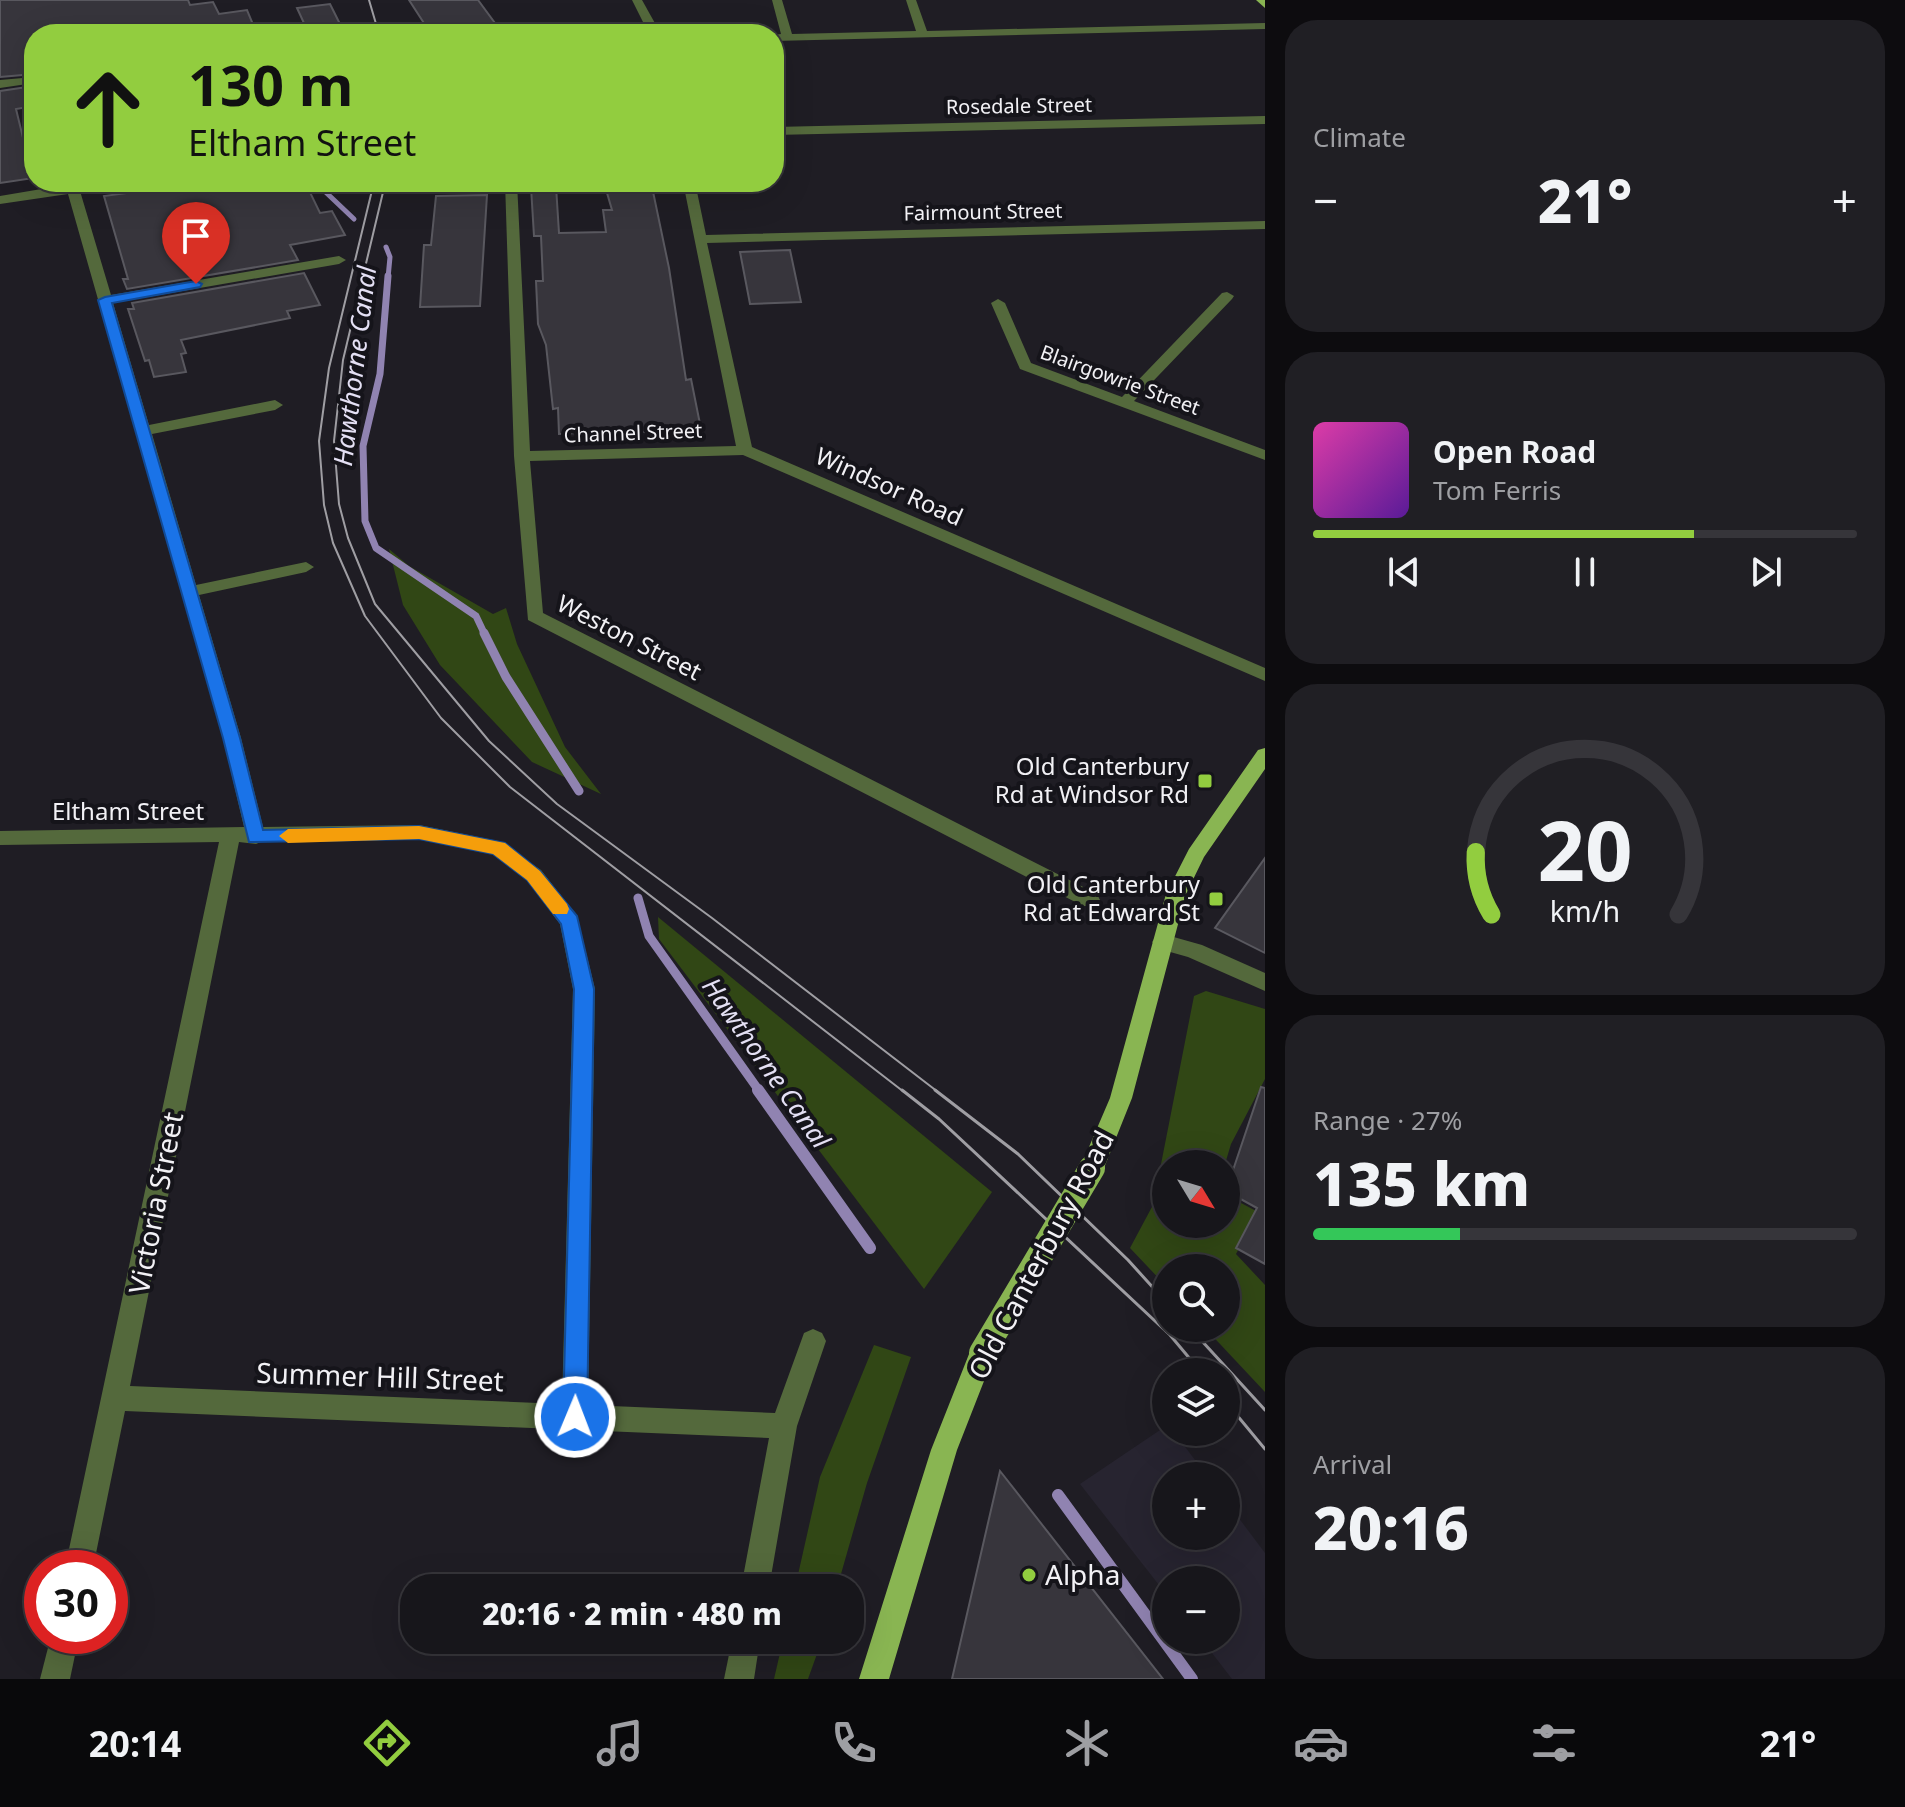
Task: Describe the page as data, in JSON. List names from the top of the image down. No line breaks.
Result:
{"streets":{"main road":["Old Canterbury Road"],"street":["Rosedale Street","Fairmount Street","Blairgowrie Street","Channel Street","Windsor Road","Weston Street","Eltham Street","Victoria Street","Summer Hill Street"]},"crossings":[["Channel Street","Windsor Road"],["Channel Street","Weston Street"],["Eltham Street","Victoria Street"],["Eltham Street","Summer Hill Street"],["Victoria Street","Summer Hill Street"]],"water":["Hawthorne Canal"],"places":{"transit":["Old Canterbury Rd at Windsor Rd","Old Canterbury Rd at Edward St"],"other":["Alpha"]},"north":"bottom right","page":{"tile":["Climate",["Range · 27%","135 km"],["Arrival","20:16"]],"turn":["130 m","Eltham Street"],"heat":["−","21°","+"],"song":["Open Road","Tom Ferris"],"map_buttons":["+","−"],"limit":"30","trip":"20:16 · 2 min · 480 m","tabs":["20:14","21°"],"gauge":["20","km/h"]}}
